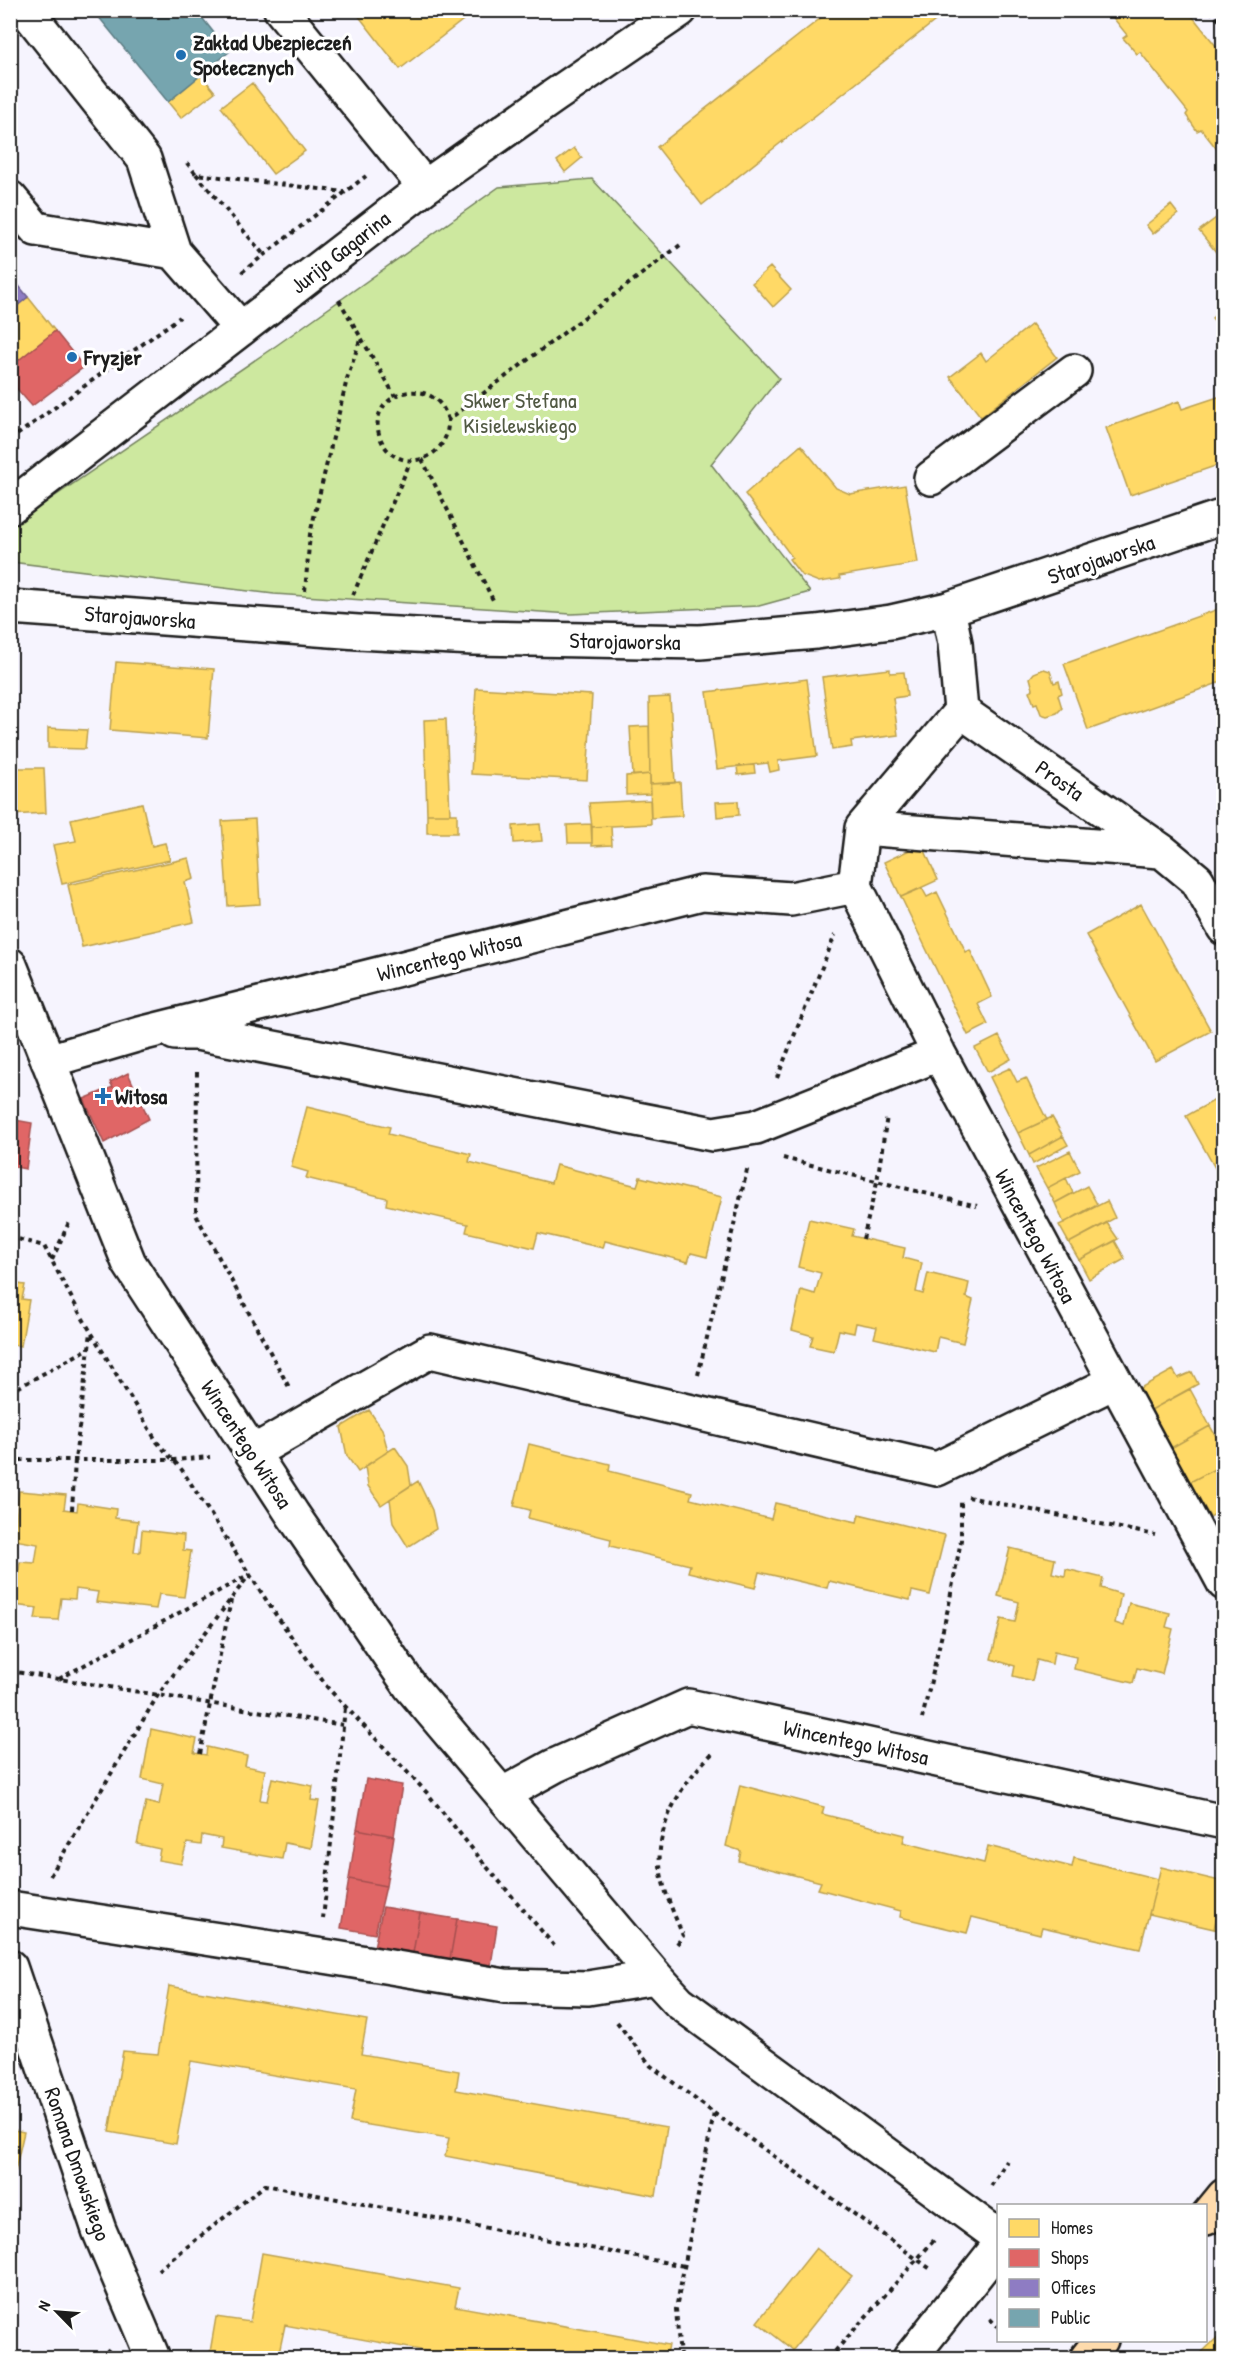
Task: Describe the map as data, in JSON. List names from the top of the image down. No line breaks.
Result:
{"streets":{"street":["Jurija Gagarina","Starojaworska","Prosta","Wincentego Witosa","Romana Dmowskiego"]},"parks":["Skwer Stefana Kisielewskiego"],"places":{"other":["Zakład Ubezpieczeń Społecznych","Fryzjer"],"health":["Witosa"]},"legend":["Homes","Shops","Offices","Public"],"north":"top left"}
